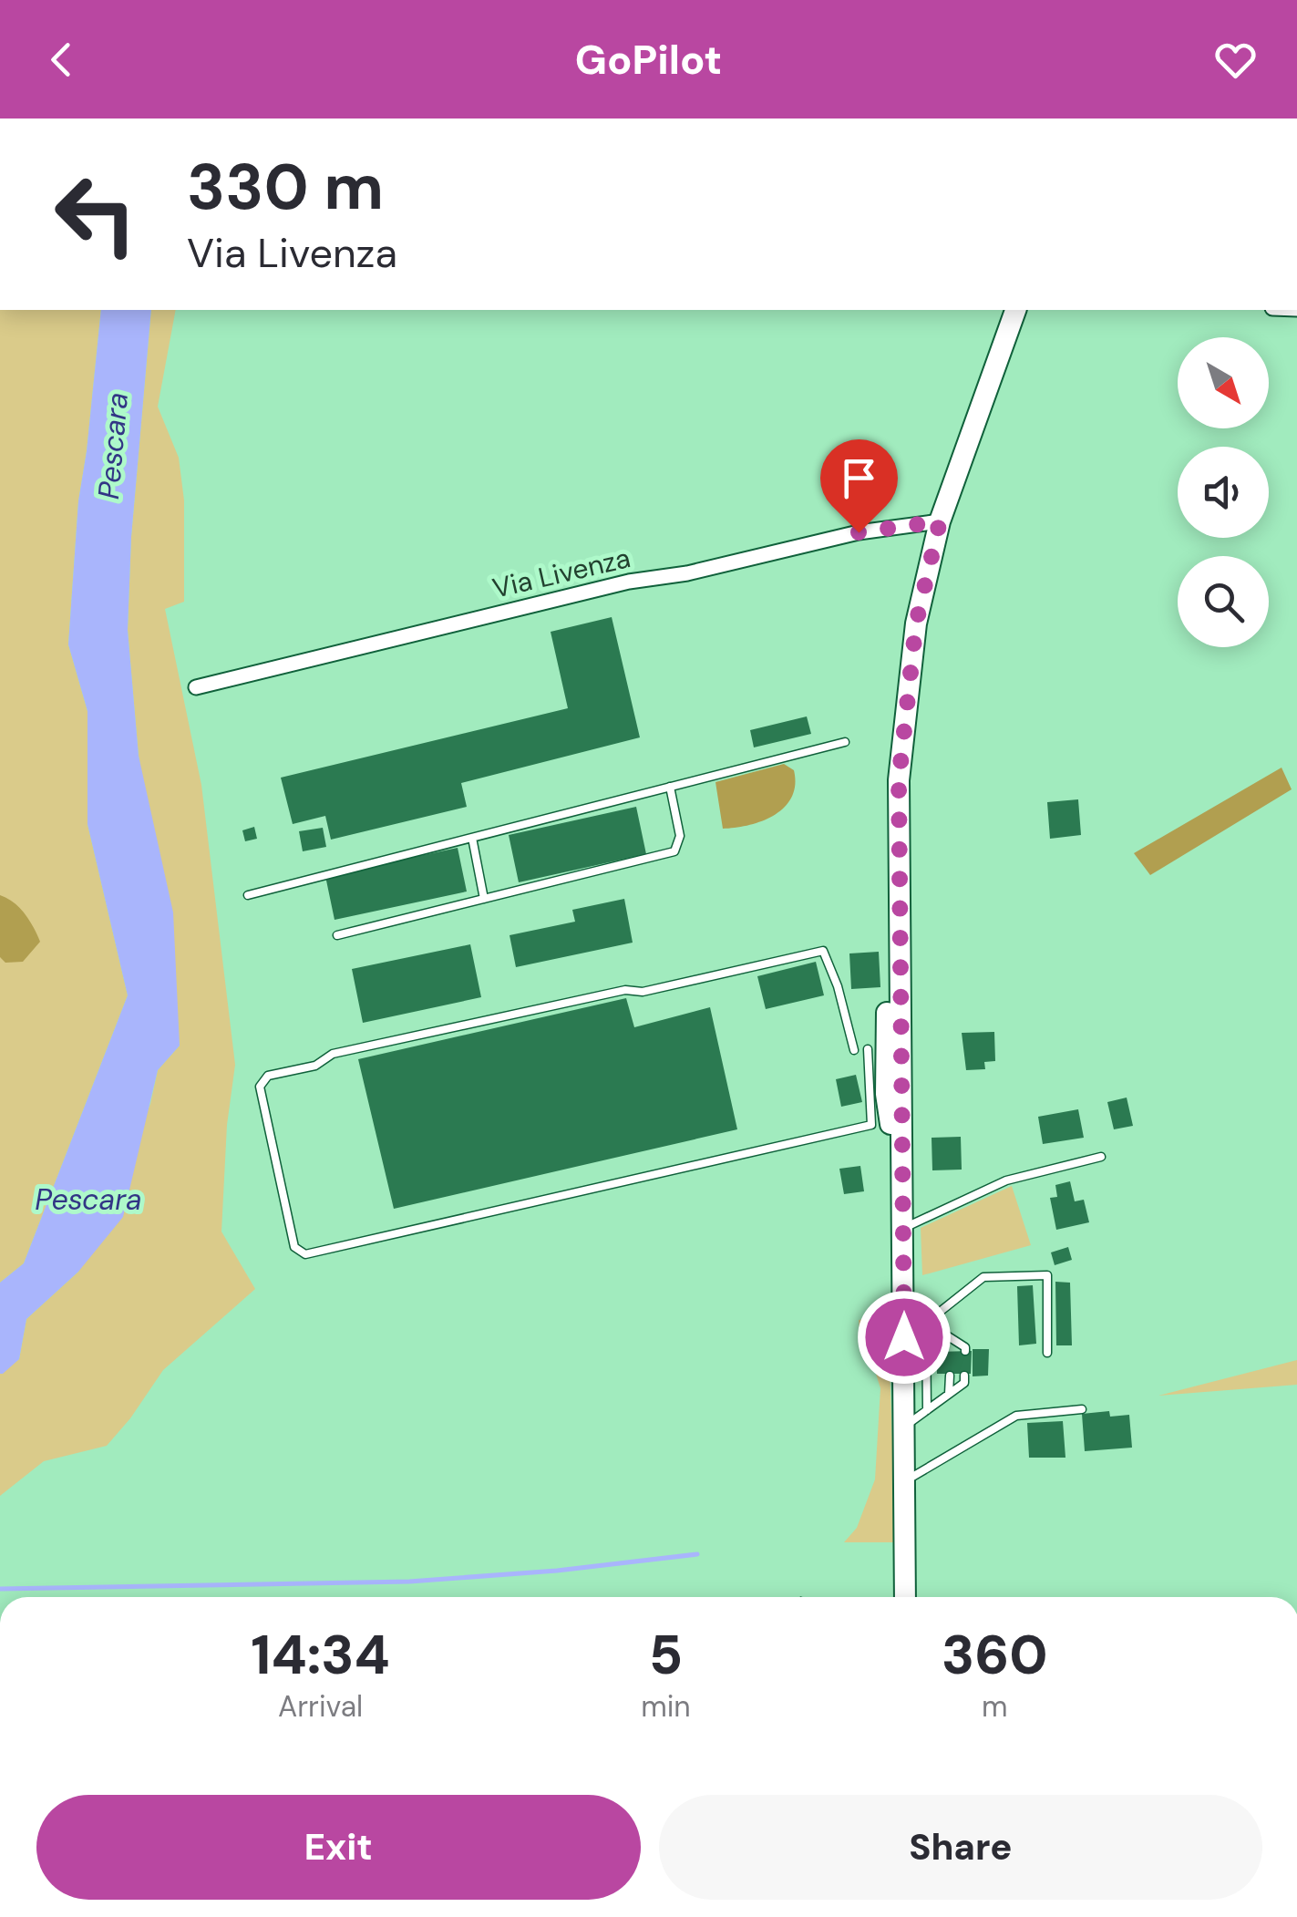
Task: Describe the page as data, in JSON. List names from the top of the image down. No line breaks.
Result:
{"streets":{"street":["Via Livenza"]},"water":["Pescara"],"north":"bottom right","page":{"header":"GoPilot","turn":["330 m","Via Livenza"],"eta":["14:34","Arrival","5","min","360","m"],"buttons":["Exit","Share"]}}
